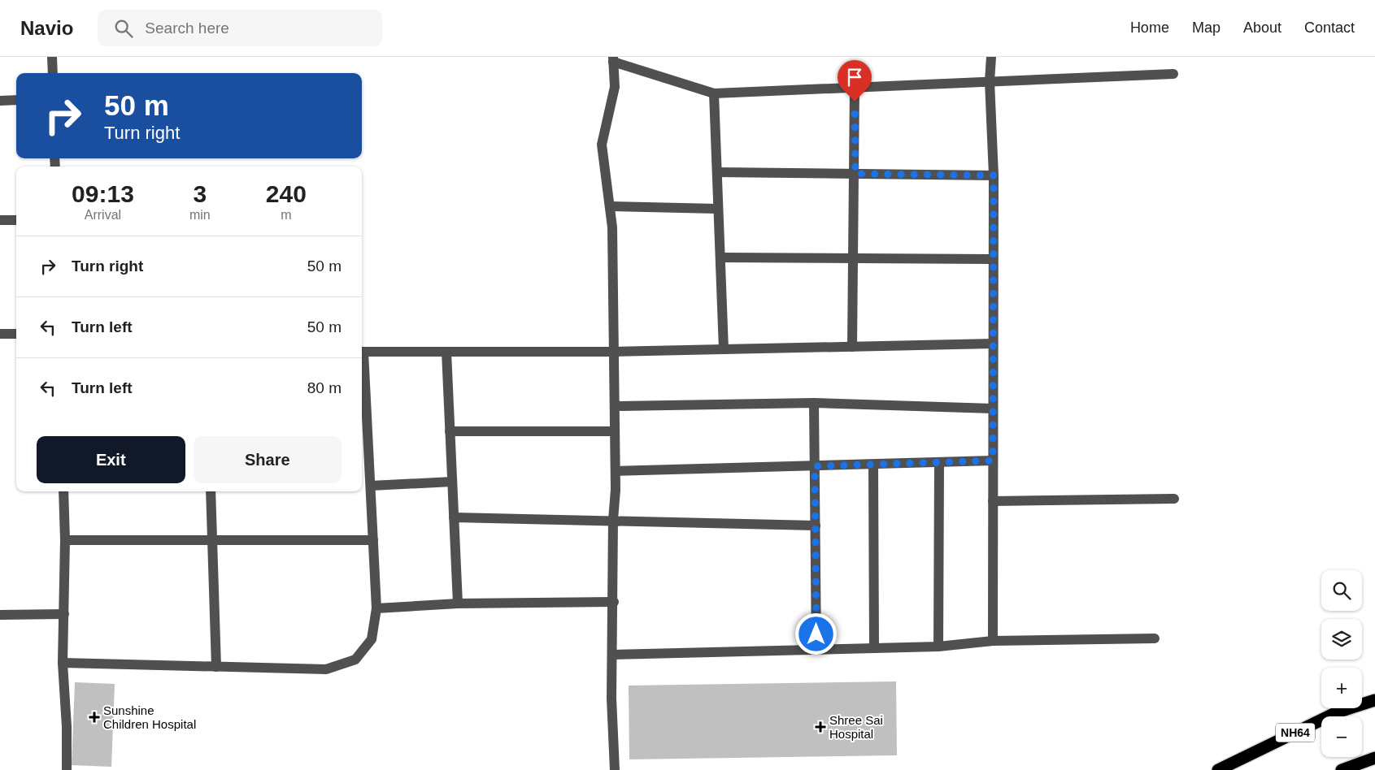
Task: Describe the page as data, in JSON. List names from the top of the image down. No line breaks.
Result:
{"streets":{"highway":["NH64"]},"places":{"health":["Sunshine Children Hospital","Shree Sai Hospital"]},"page":{"header":"Navio","search":"Search here","nav":["Home","Map","About","Contact"],"turn":["50 m","Turn right"],"eta":["09:13","Arrival","3","min","240","m"],"list":[{"name":"Turn right","value":"50 m"},{"name":"Turn left","value":"50 m"},{"name":"Turn left","value":"80 m"}],"buttons":["Exit","Share"],"map_buttons":["+","−"]}}
